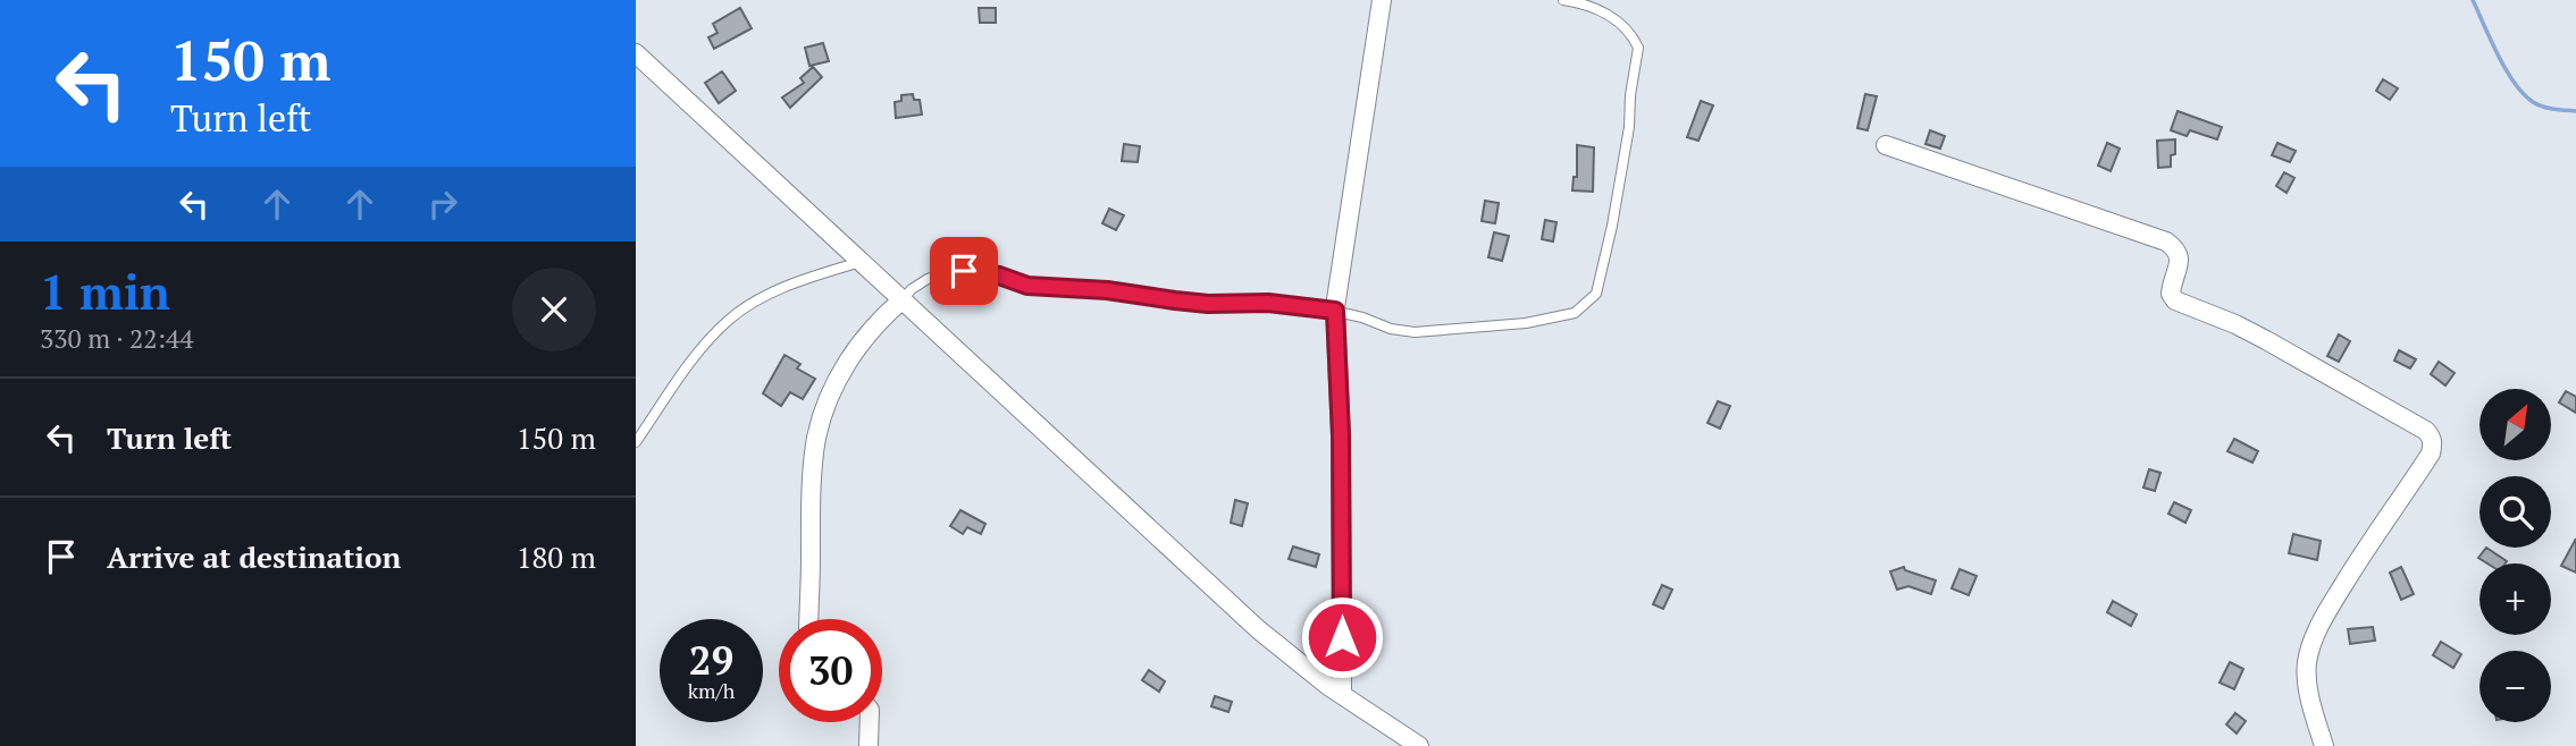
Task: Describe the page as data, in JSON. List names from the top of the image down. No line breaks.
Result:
{"north":"top right","page":{"turn":["150 m","Turn left"],"heading":["1 min","330 m · 22:44"],"list":[{"name":"Turn left","value":"150 m"},{"name":"Arrive at destination","value":"180 m"}],"map_buttons":["+","−"],"speed":"29 km/h","limit":"30"}}
